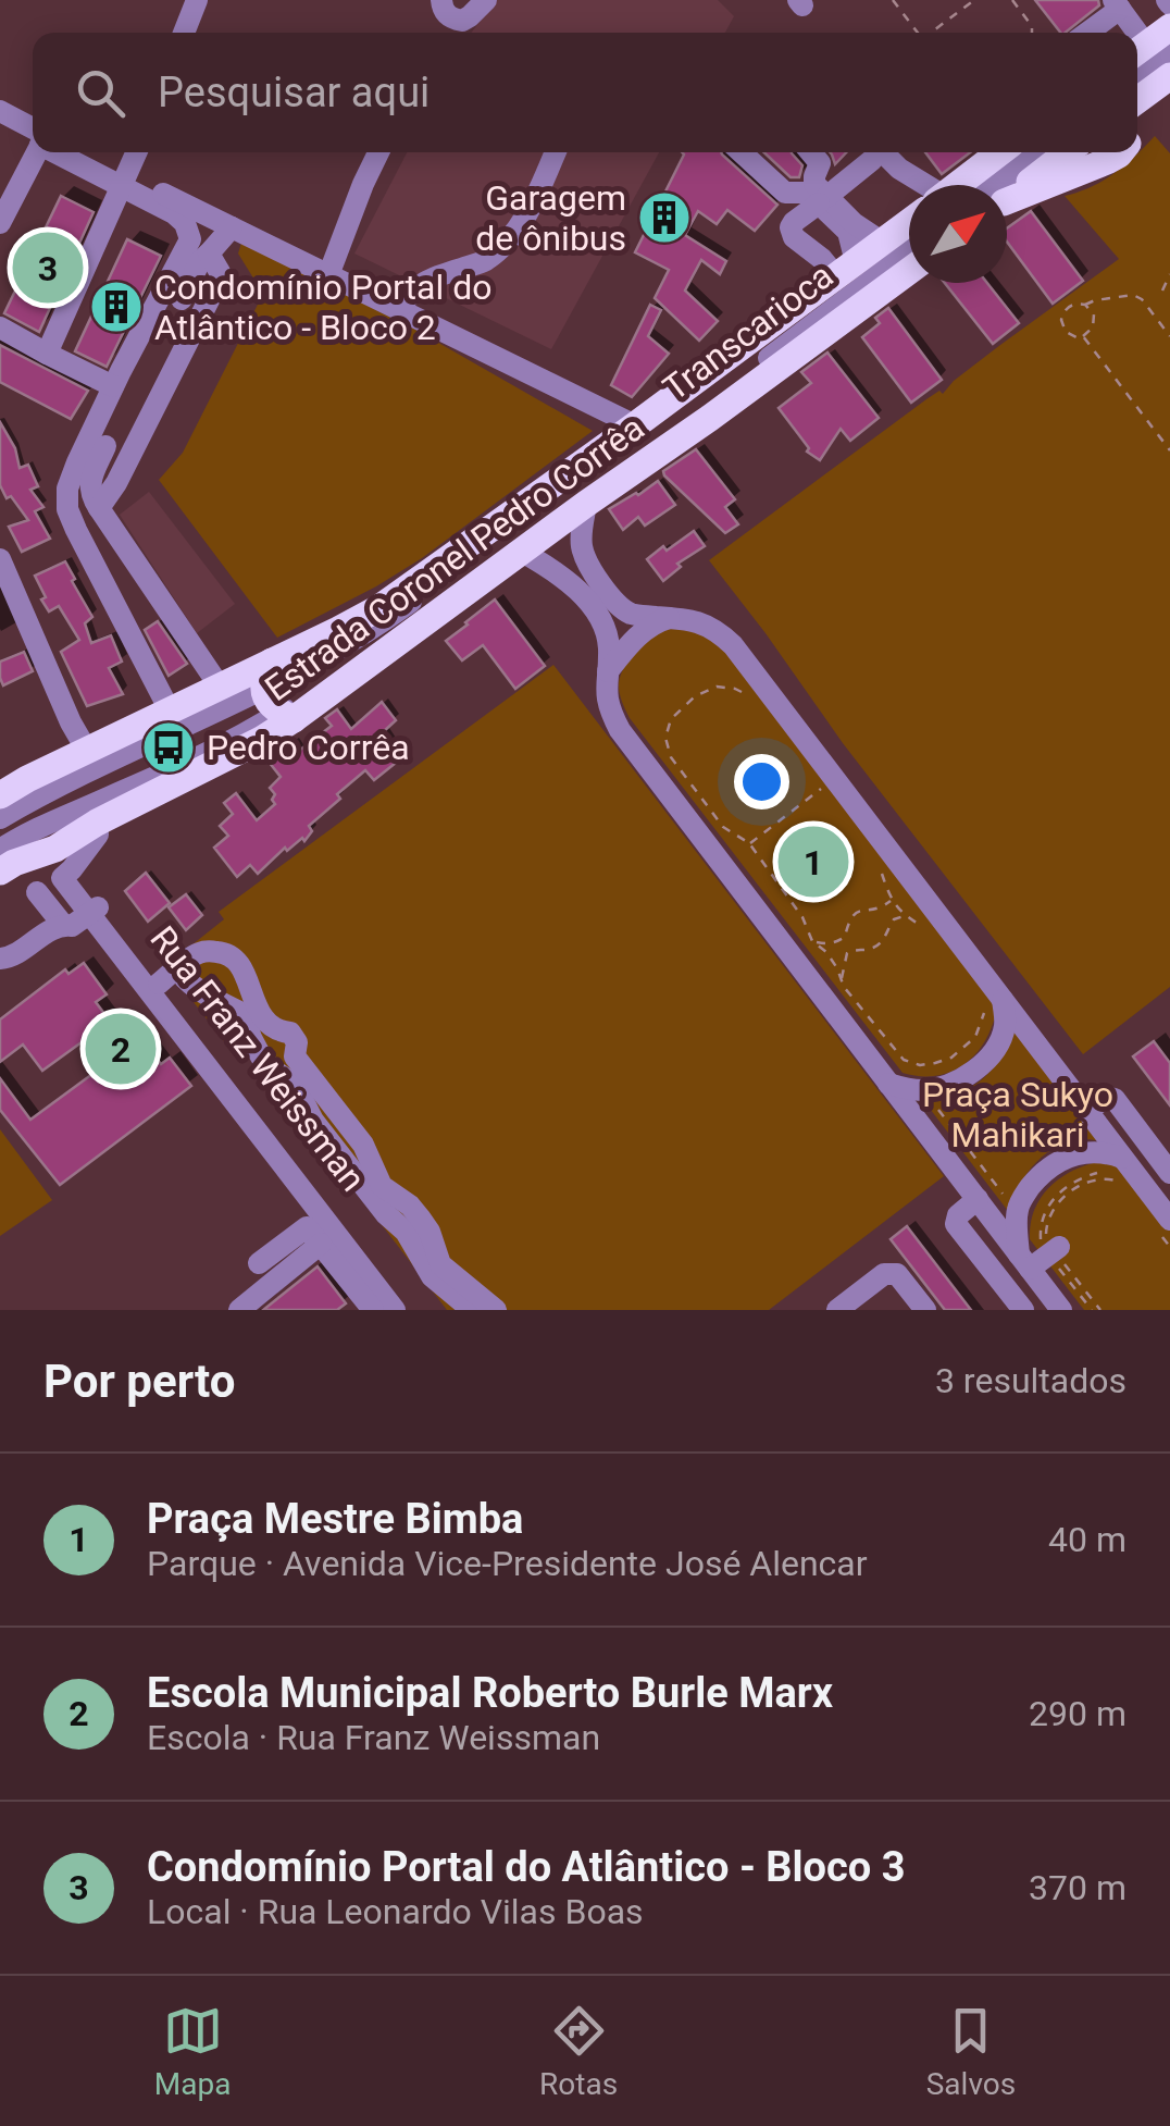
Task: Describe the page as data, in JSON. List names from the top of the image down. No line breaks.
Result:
{"streets":{"main road":["Estrada Coronel Pedro Corrêa"],"street":["Transcarioca","Rua Franz Weissman"]},"crossings":[["Transcarioca","Estrada Coronel Pedro Corrêa"],["Estrada Coronel Pedro Corrêa","Rua Franz Weissman"]],"parks":["Praça Sukyo Mahikari"],"places":{"building":["Garagem de ônibus","Condomínio Portal do Atlântico - Bloco 2"],"bus stop":["Pedro Corrêa"]},"north":"top right","page":{"search":"Pesquisar aqui","pins":["3","1","2"],"heading":["Por perto","3 resultados"],"list":[{"mark":"1","name":"Praça Mestre Bimba","note":"Parque · Avenida Vice-Presidente José Alencar","value":"40 m"},{"mark":"2","name":"Escola Municipal Roberto Burle Marx","note":"Escola · Rua Franz Weissman","value":"290 m"},{"mark":"3","name":"Condomínio Portal do Atlântico - Bloco 3","note":"Local · Rua Leonardo Vilas Boas","value":"370 m"}],"nav":["Mapa","Rotas","Salvos"]}}
